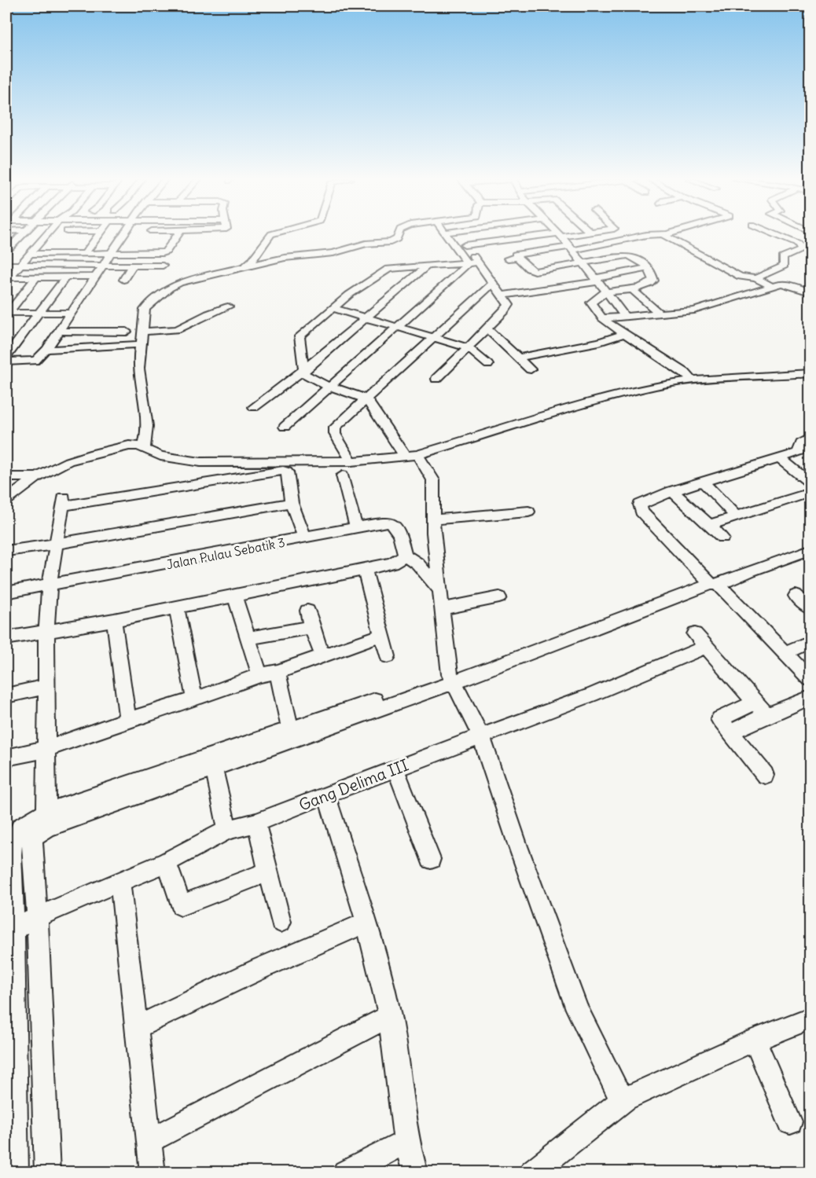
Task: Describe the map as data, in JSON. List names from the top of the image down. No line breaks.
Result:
{"streets":{"street":["Jalan Pulau Sebatik 3","Gang Delima III"]}}
